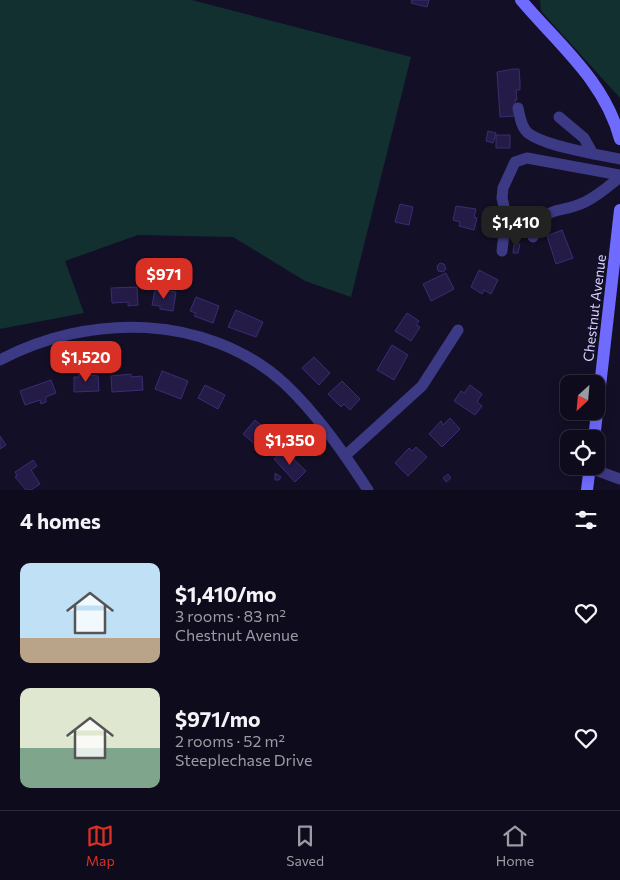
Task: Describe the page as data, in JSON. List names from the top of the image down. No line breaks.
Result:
{"streets":{"street":["Chestnut Avenue"]},"north":"bottom left","page":{"price":["$1,410","$971","$1,520","$1,350"],"heading":"4 homes","list":[{"name":"$1,410/mo","note":"3 rooms · 83 m² · Chestnut Avenue"},{"name":"$971/mo","note":"2 rooms · 52 m² · Steeplechase Drive"}],"tabs":["Map","Saved","Home"]}}
